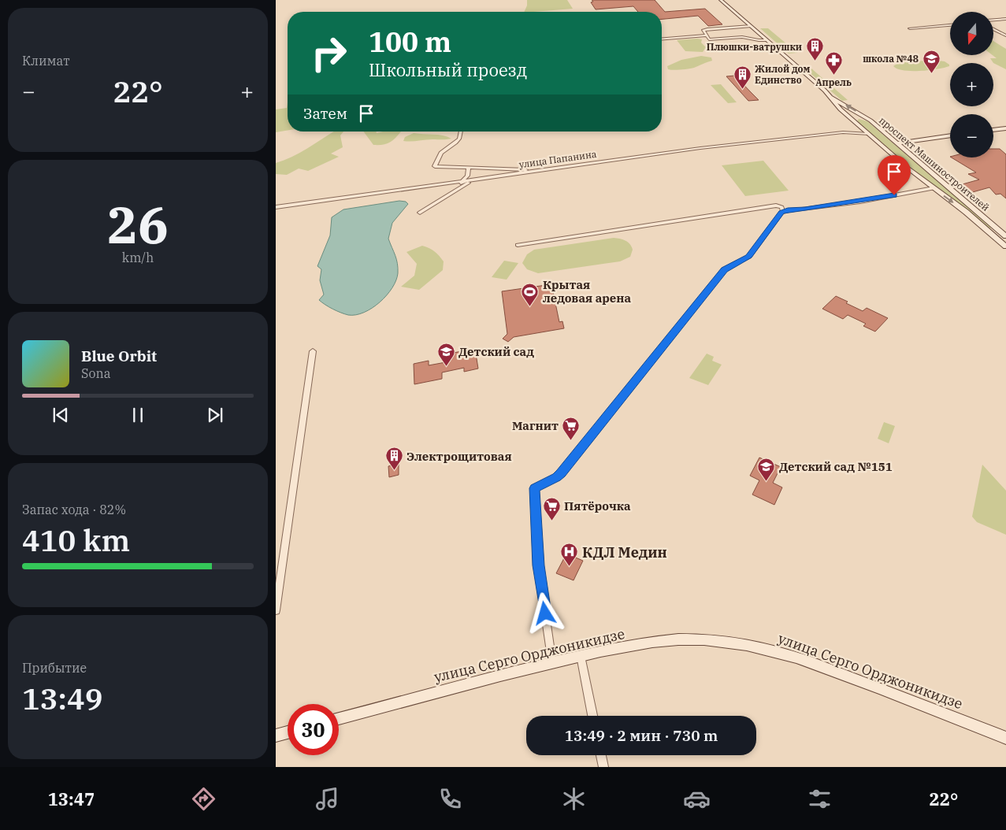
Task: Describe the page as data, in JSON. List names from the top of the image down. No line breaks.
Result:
{"streets":{"street":["улица Папанина","проспект Машиностроителей","улица Серго Орджоникидзе"]},"crossings":[["улица Папанина","проспект Машиностроителей"]],"places":{"building":["Плюшки-ватрушки","Жилой дом Единство","Электрощитовая"],"school or university":["школа №48","Детский сад","Детский сад №151"],"pharmacy":["Апрель"],"sports":["Крытая ледовая арена"],"supermarket":["Магнит","Пятёрочка"],"hospital":["КДЛ Медин"]},"north":"bottom","page":{"tile":["Климат",["26","km/h"],["Запас хода · 82%","410 km"],["Прибытие","13:49"]],"map_buttons":["+","−"],"turn":["100 m","Школьный проезд"],"heat":["−","22°","+"],"then":"Затем","song":["Blue Orbit","Sona"],"limit":"30","trip":"13:49 · 2 мин · 730 m","tabs":["13:47","22°"]}}
